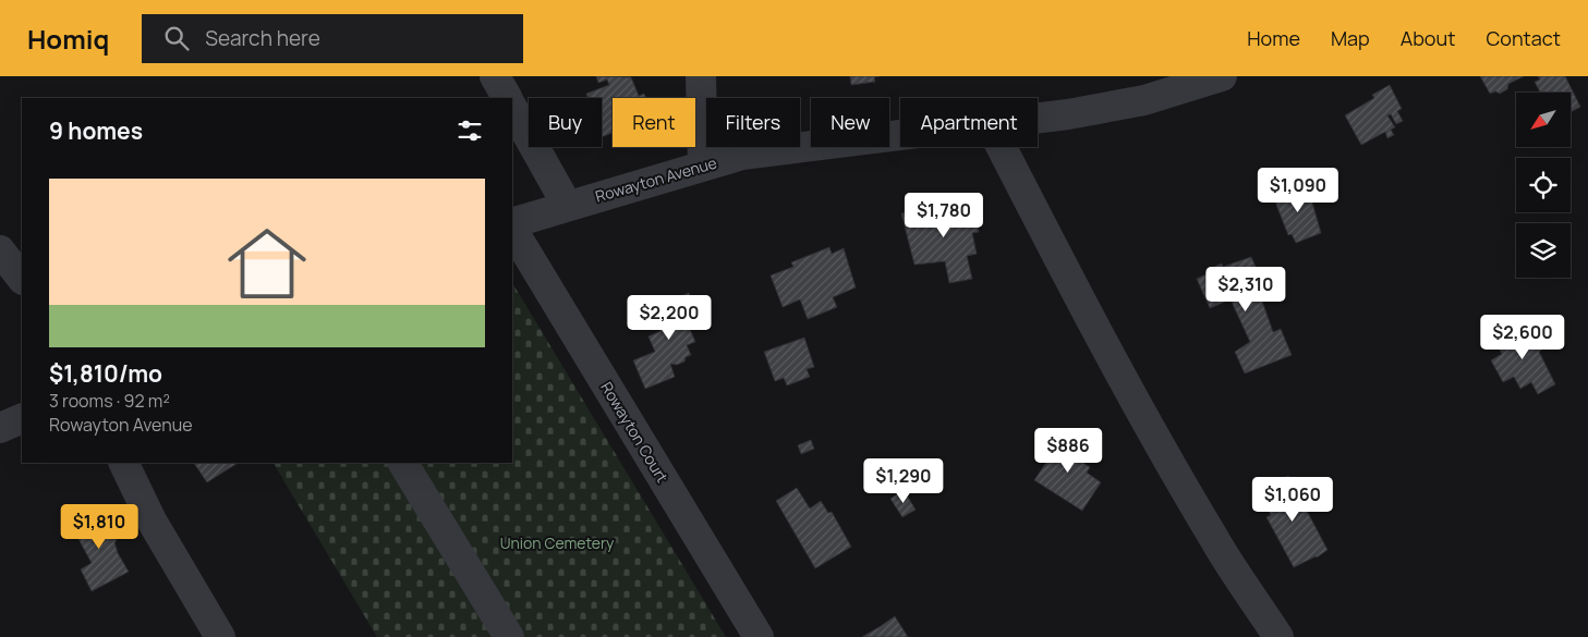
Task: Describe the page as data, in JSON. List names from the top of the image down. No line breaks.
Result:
{"streets":{"street":["Rowayton Avenue","Rowayton Court"]},"parks":["Union Cemetery"],"north":"bottom left","page":{"header":"Homiq","search":"Search here","nav":["Home","Map","About","Contact"],"chip":["Buy","Rent","Filters","New","Apartment"],"heading":"9 homes","list":[{"name":"$1,810/mo","note":"3 rooms · 92 m² · Rowayton Avenue"}],"price":["$1,090","$1,780","$2,310","$2,200","$2,600","$886","$1,290","$1,060","$1,810"]}}
